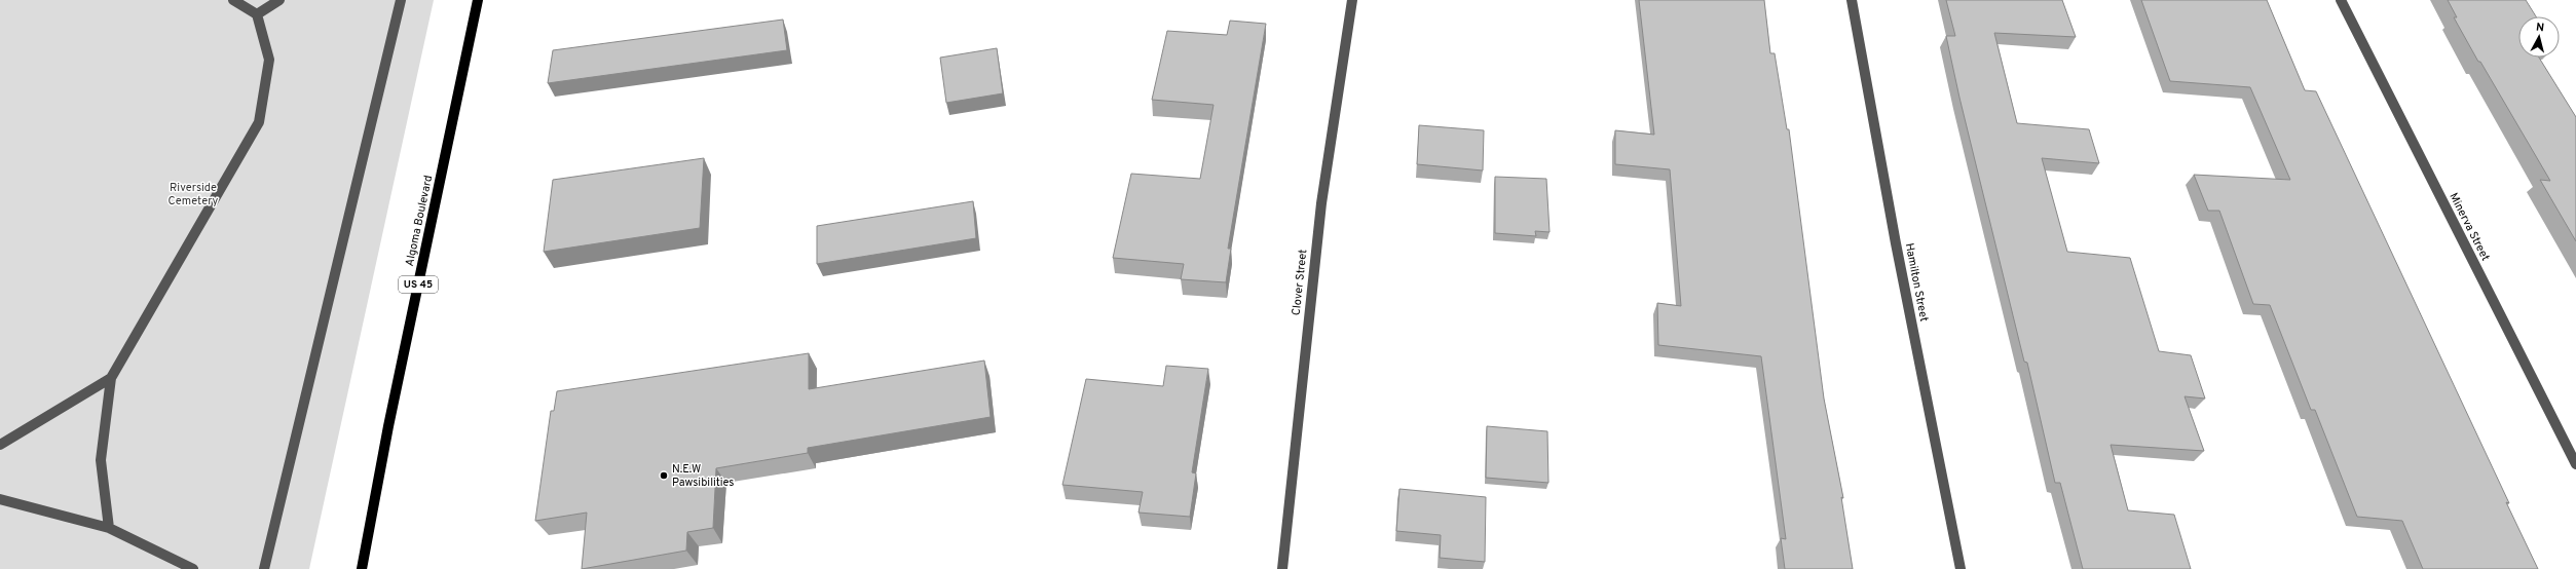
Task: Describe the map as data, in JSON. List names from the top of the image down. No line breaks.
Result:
{"streets":{"main road":["Algoma Boulevard","US 45"],"street":["Minerva Street","Clover Street","Hamilton Street"]},"parks":["Riverside Cemetery"],"places":["N.E.W Pawsibilities"],"north":"top"}
